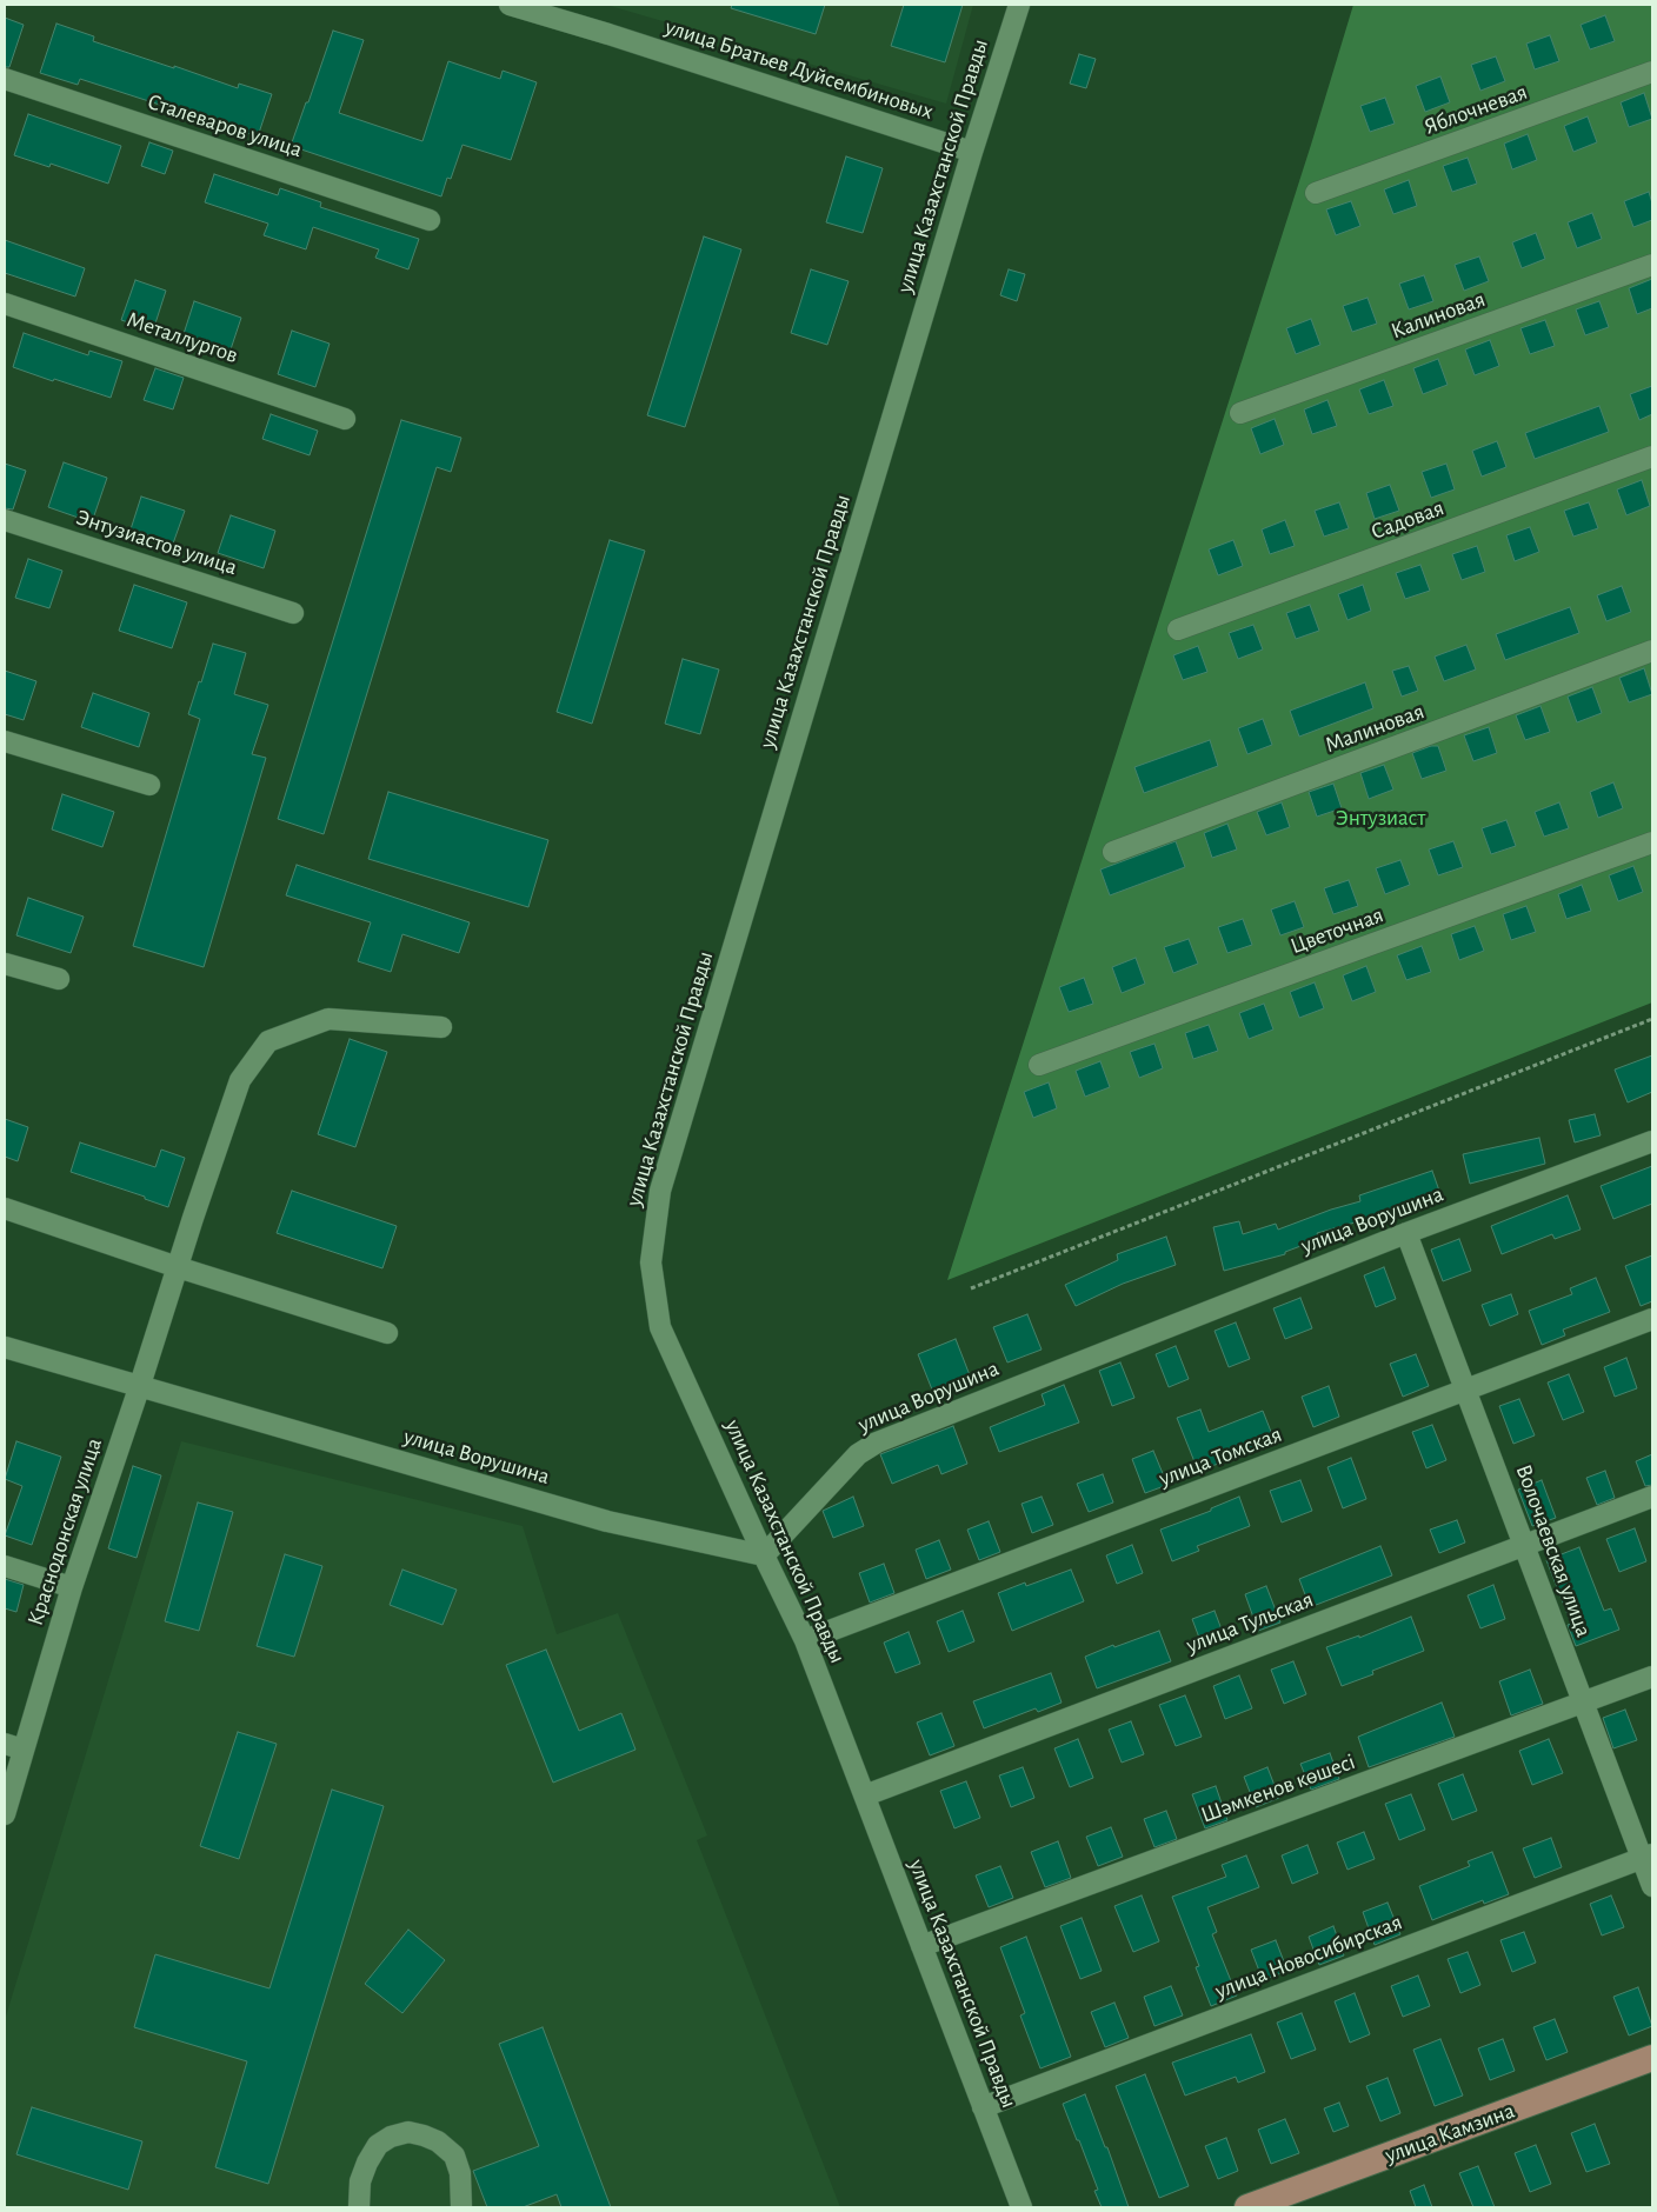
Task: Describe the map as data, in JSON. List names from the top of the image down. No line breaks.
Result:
{"streets":{"main road":["улица Камзина"],"street":["улица Братьев Дуйсембиновых","Яблочневая","Сталеваров улица","улица Казахстанской Правды","Калиновая","Металлургов","Садовая","Энтузиастов улица","Малиновая","Цветочная","улица Ворушина","улица Томская","Краснодонская улица","Волочаевская улица","улица Тульская","Шәмкенов көшесі","улица Новосибирская"]},"crossings":[["улица Братьев Дуйсембиновых","улица Казахстанской Правды"],["улица Казахстанской Правды","улица Ворушина"],["улица Казахстанской Правды","улица Томская"],["улица Казахстанской Правды","улица Тульская"],["улица Казахстанской Правды","Шәмкенов көшесі"],["улица Казахстанской Правды","улица Новосибирская"],["улица Ворушина","Краснодонская улица"],["улица Ворушина","Волочаевская улица"],["улица Томская","Волочаевская улица"],["Волочаевская улица","улица Тульская"],["Волочаевская улица","Шәмкенов көшесі"],["Волочаевская улица","улица Новосибирская"]],"parks":["Энтузиаст"]}
